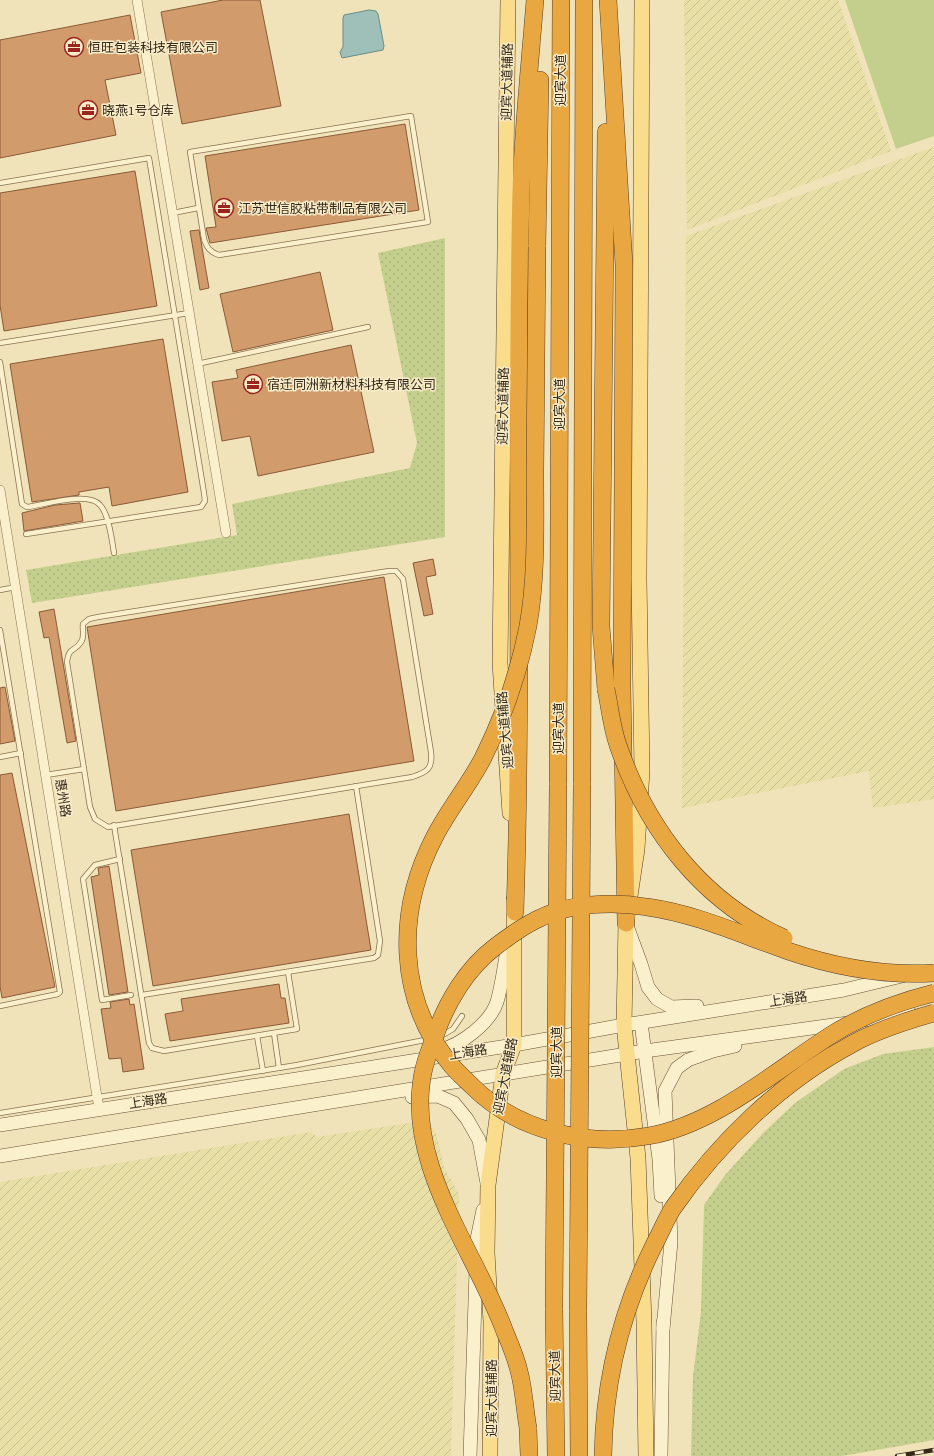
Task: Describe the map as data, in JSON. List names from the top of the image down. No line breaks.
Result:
{"streets":{"highway":["迎宾大道"],"main road":["迎宾大道辅路"],"street":["惠州路","上海路"]},"crossings":[["迎宾大道辅路","上海路"],["惠州路","上海路"]],"places":{"office":["恒旺包装科技有限公司","晓燕1号仓库","江苏世信胶粘带制品有限公司","宿迁同洲新材料科技有限公司"]}}
